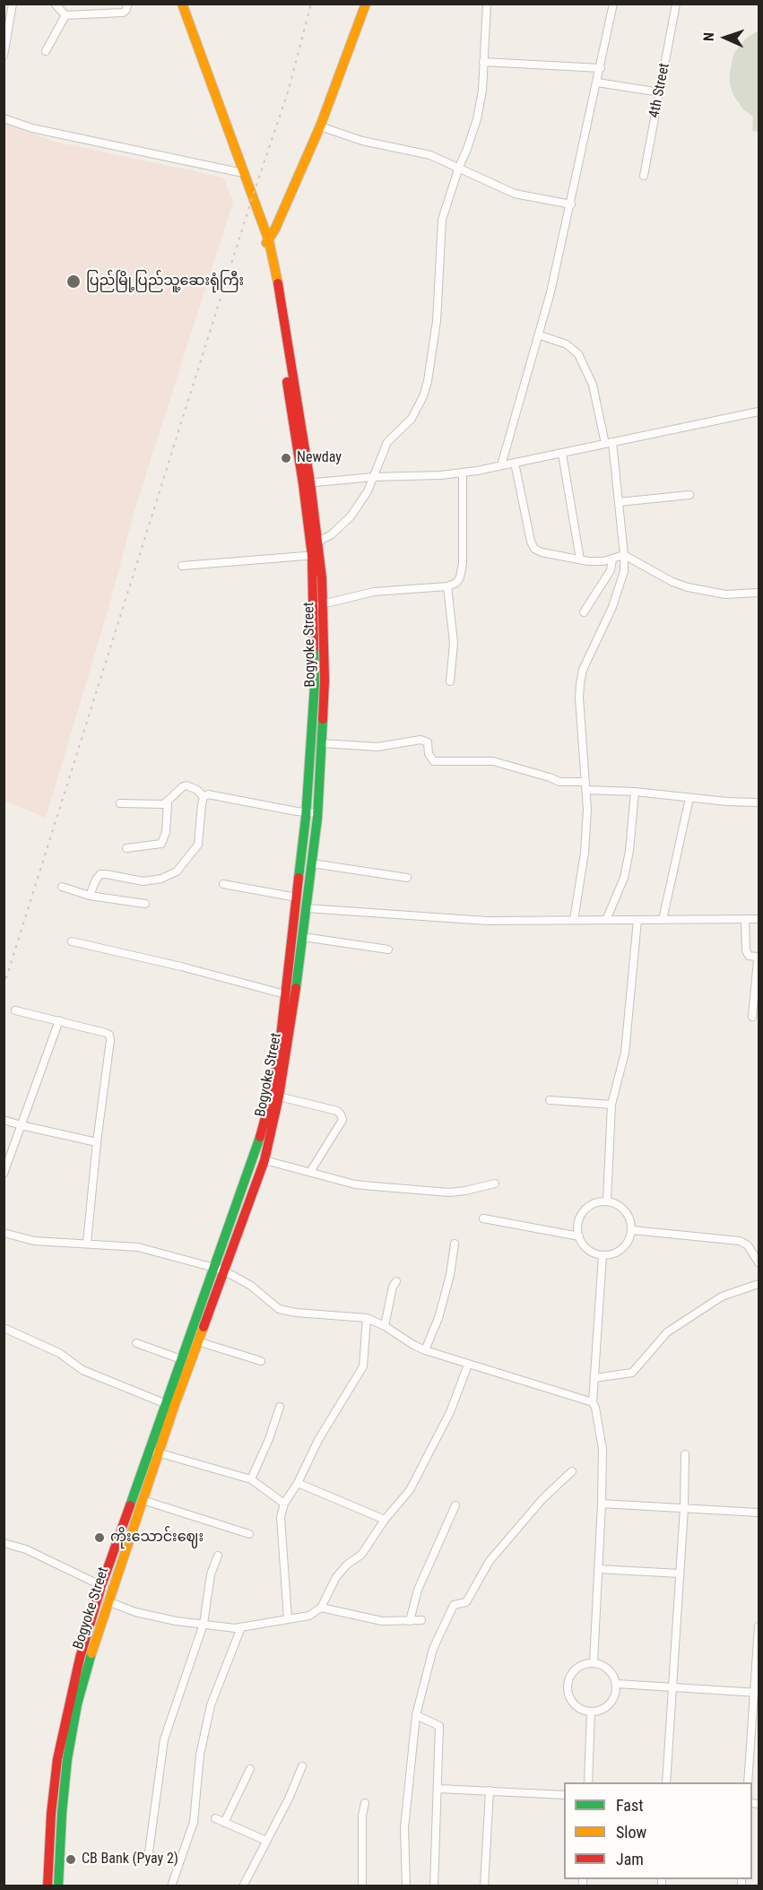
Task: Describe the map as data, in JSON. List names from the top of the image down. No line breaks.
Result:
{"streets":{"main road":["Bogyoke Street"],"street":["4th Street"]},"places":["ပြည်မြို့ပြည်သူ့ဆေးရုံကြီး","Newday","ကိုးသောင်းဈေး","CB Bank (Pyay 2)"],"legend":["Fast","Slow","Jam"],"north":"left"}
